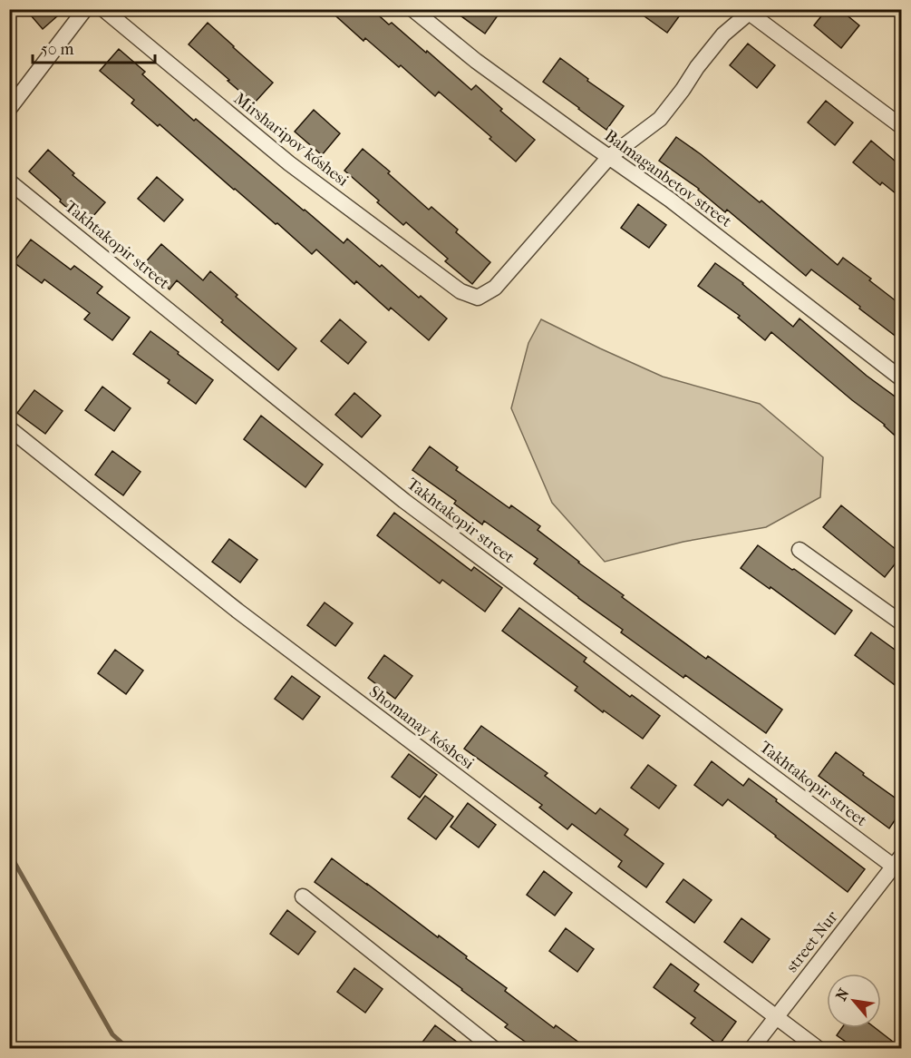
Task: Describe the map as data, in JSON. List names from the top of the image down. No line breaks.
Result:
{"streets":{"street":["Mirsharipov kóshesi","Balmaganbetov street","Takhtakopir street","Shomanay kóshesi","street Nur"]},"crossings":[["Mirsharipov kóshesi","Balmaganbetov street"],["Takhtakopir street","street Nur"],["Shomanay kóshesi","street Nur"]],"scale_bar":"50 m","north":"top left"}
